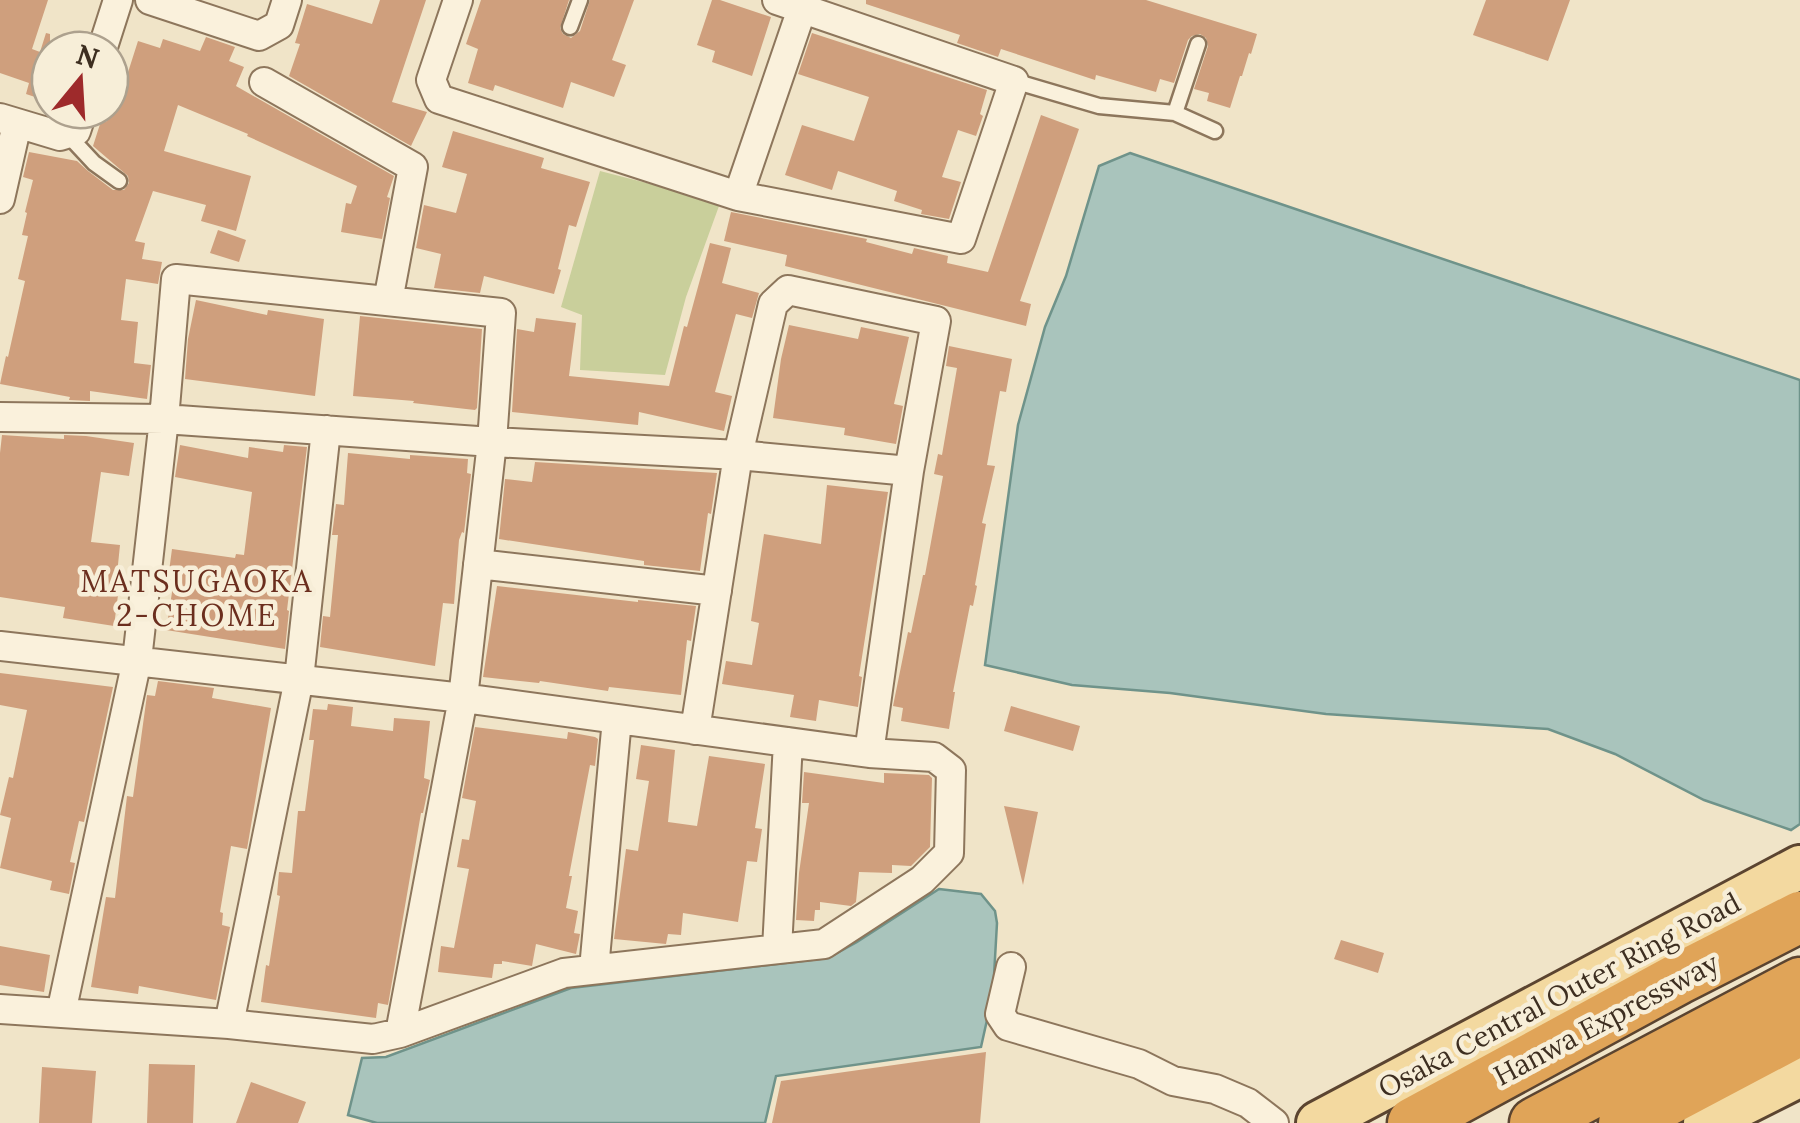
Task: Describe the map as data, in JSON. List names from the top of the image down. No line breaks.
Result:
{"streets":{"highway":["Hanwa Expressway"],"main road":["Osaka Central Outer Ring Road"]},"districts":["MATSUGAOKA 2-CHOME"],"north":"top"}
